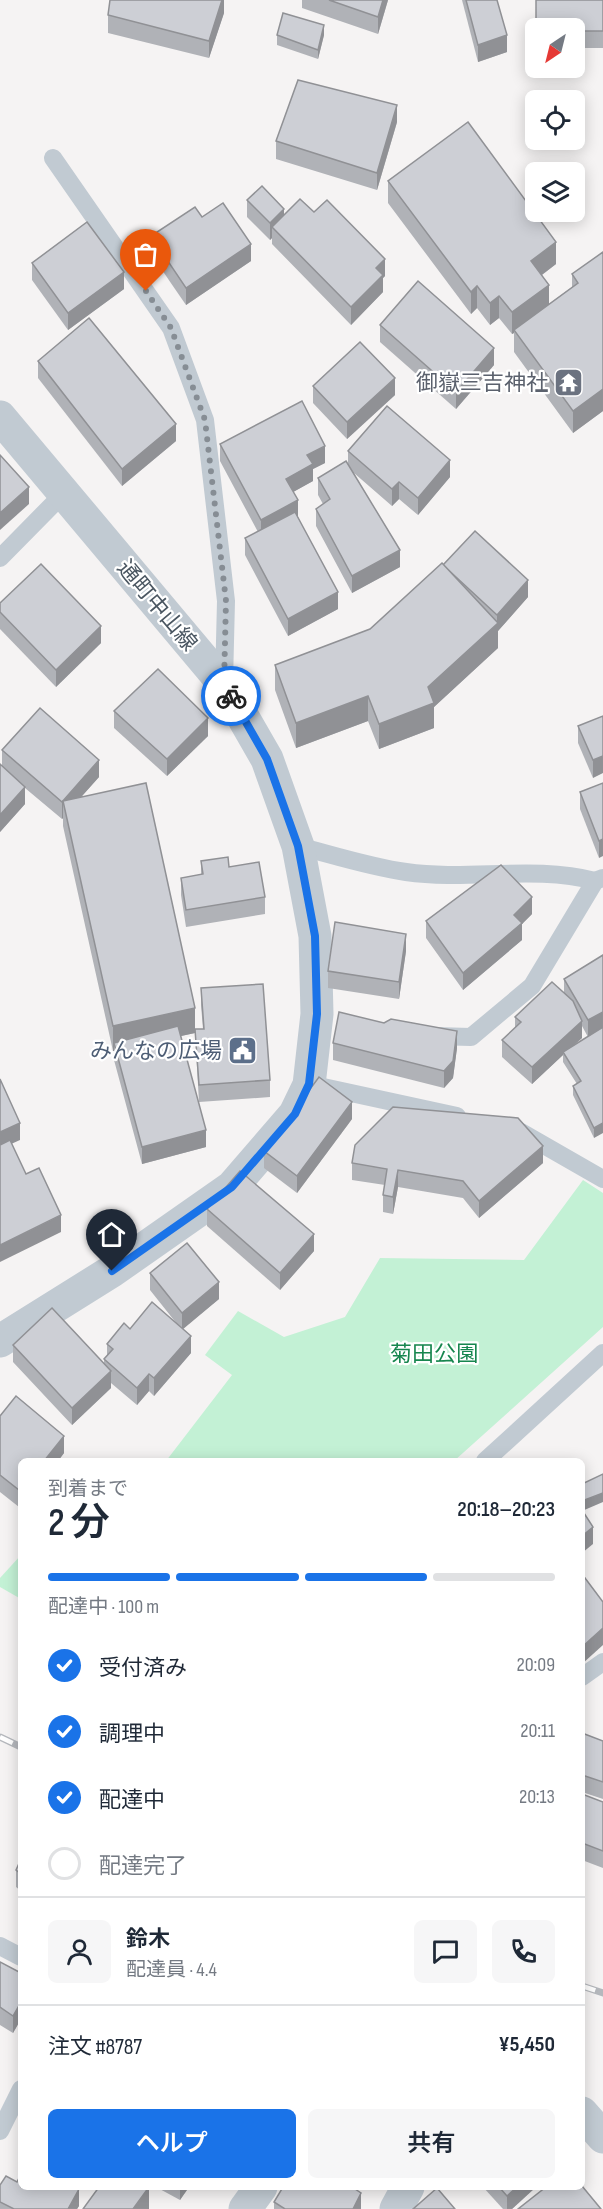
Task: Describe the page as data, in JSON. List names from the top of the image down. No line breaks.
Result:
{"streets":{"street":["通町中山線"]},"parks":["菊田公園"],"places":{"temple":["御嶽三吉神社"],"public building":["みんなの広場"]},"north":"bottom left","page":{"heading":["2 分","到着まで","20:18–20:23"],"panel":["鈴木","配達員 · 4.4","注文 #8787","¥5,450"],"bar":"配達中 · 100 m","list":[["受付済み","20:09"],["調理中","20:11"],["配達中","20:13"],"配達完了"],"buttons":["ヘルプ","共有"]}}
